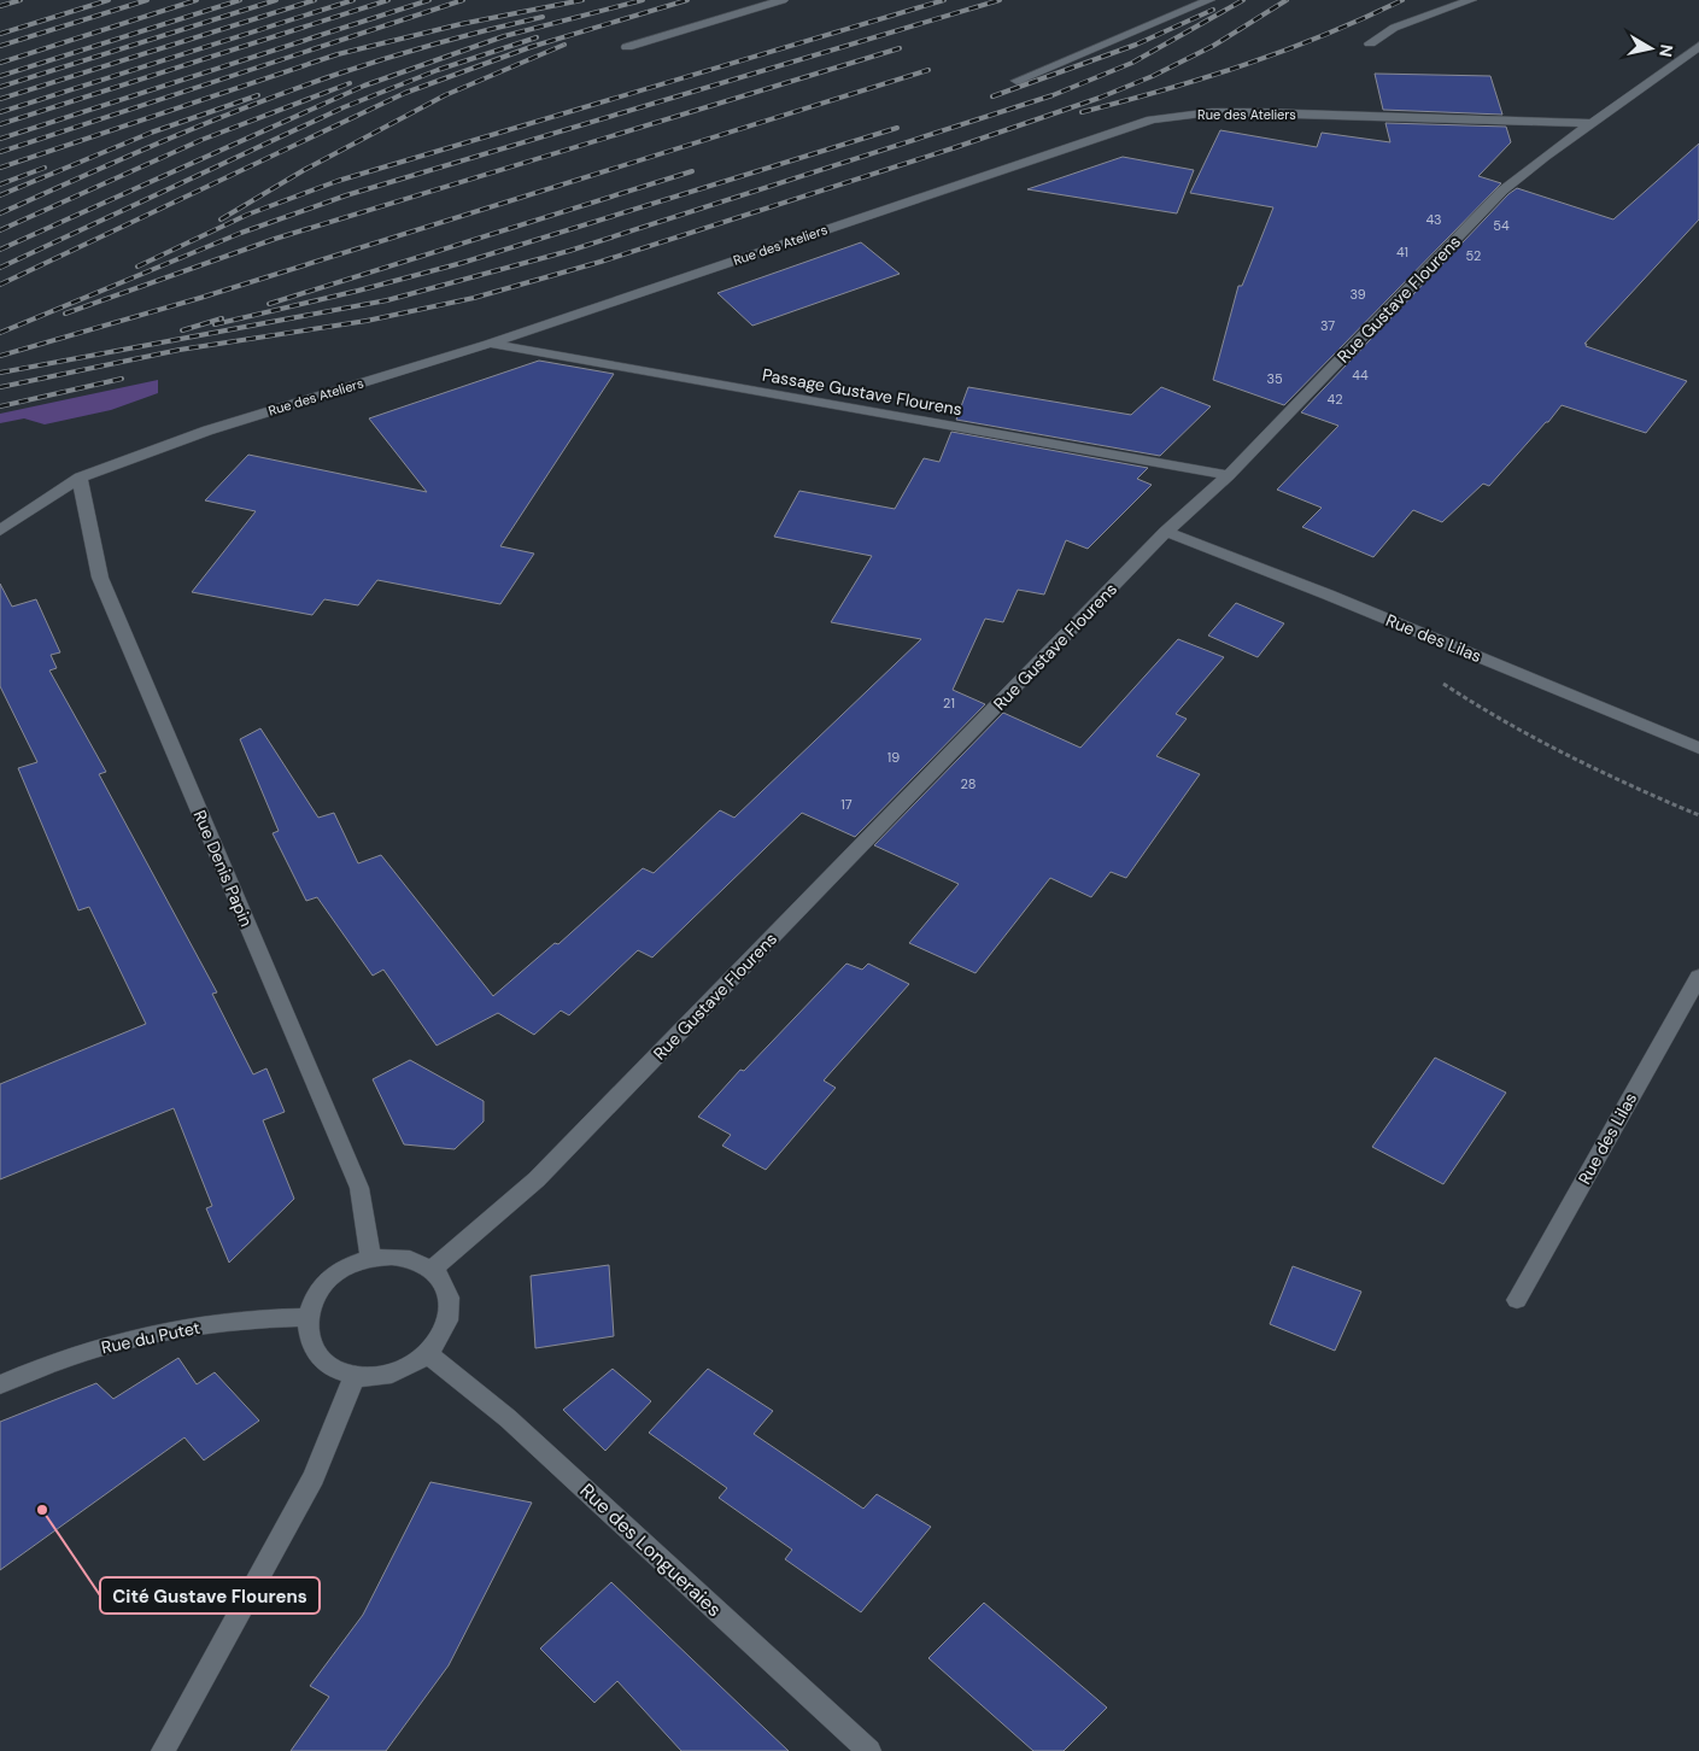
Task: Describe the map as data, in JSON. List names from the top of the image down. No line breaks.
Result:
{"streets":{"street":["Rue des Ateliers","Rue Gustave Flourens","Passage Gustave Flourens","Rue des Lilas","Rue Denis Papin","Rue du Putet","Rue des Longueraies"]},"crossings":[["Rue des Ateliers","Rue Gustave Flourens"],["Rue des Ateliers","Passage Gustave Flourens"],["Rue des Ateliers","Rue Denis Papin"],["Rue Gustave Flourens","Passage Gustave Flourens"],["Rue Gustave Flourens","Rue des Lilas"],["Rue Gustave Flourens","Rue Denis Papin"],["Rue Gustave Flourens","Rue du Putet"],["Rue Gustave Flourens","Rue des Longueraies"],["Rue Denis Papin","Rue du Putet"],["Rue Denis Papin","Rue des Longueraies"],["Rue du Putet","Rue des Longueraies"]],"places":["Cité Gustave Flourens"],"house_numbers":["43","54","41","52","39","37","44","35","42","21","19","28","17"],"north":"right"}
